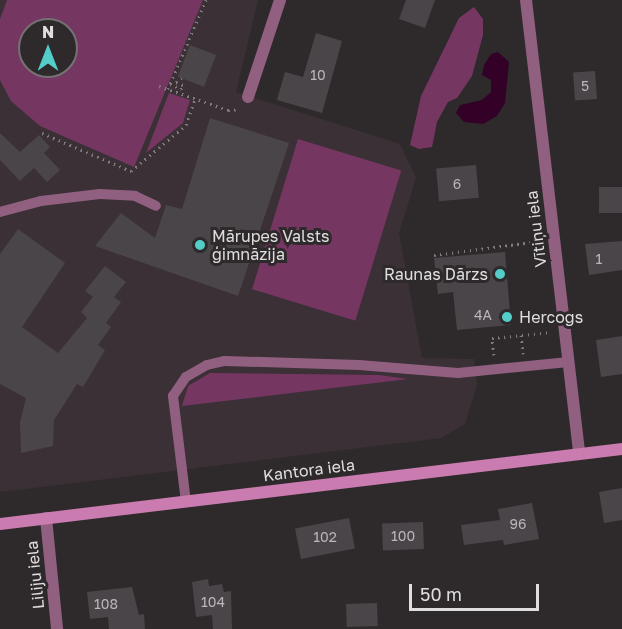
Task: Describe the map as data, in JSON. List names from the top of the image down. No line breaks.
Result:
{"streets":{"main road":["Kantora iela"],"street":["Vītiņu iela","Liliju iela"]},"crossings":[["Vītiņu iela","Kantora iela"],["Kantora iela","Liliju iela"]],"places":["Mārupes Valsts ģimnāzija","Raunas Dārzs","Hercogs"],"house_numbers":["10","5","6","1","4A","96","100","102","104","108"],"scale_bar":"50 m","north":"top"}
